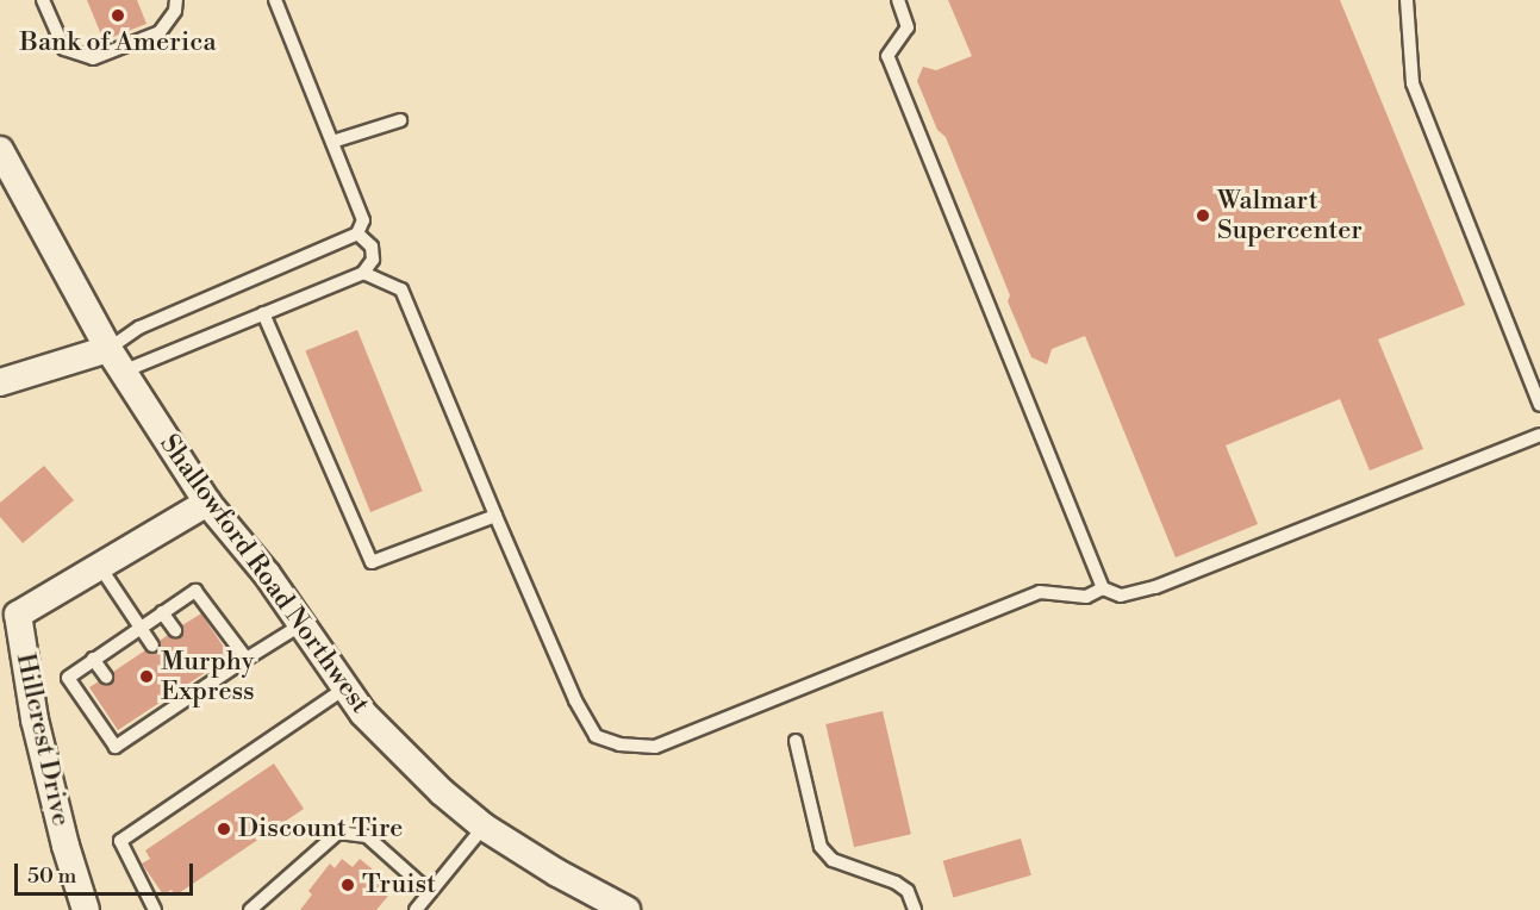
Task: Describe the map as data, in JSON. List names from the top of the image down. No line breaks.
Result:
{"streets":{"street":["Shallowford Road Northwest","Hillcrest Drive"]},"crossings":[["Shallowford Road Northwest","Hillcrest Drive"]],"places":["Bank of America","Walmart Supercenter","Murphy Express","Discount Tire","Truist"],"scale_bar":"50 m"}
